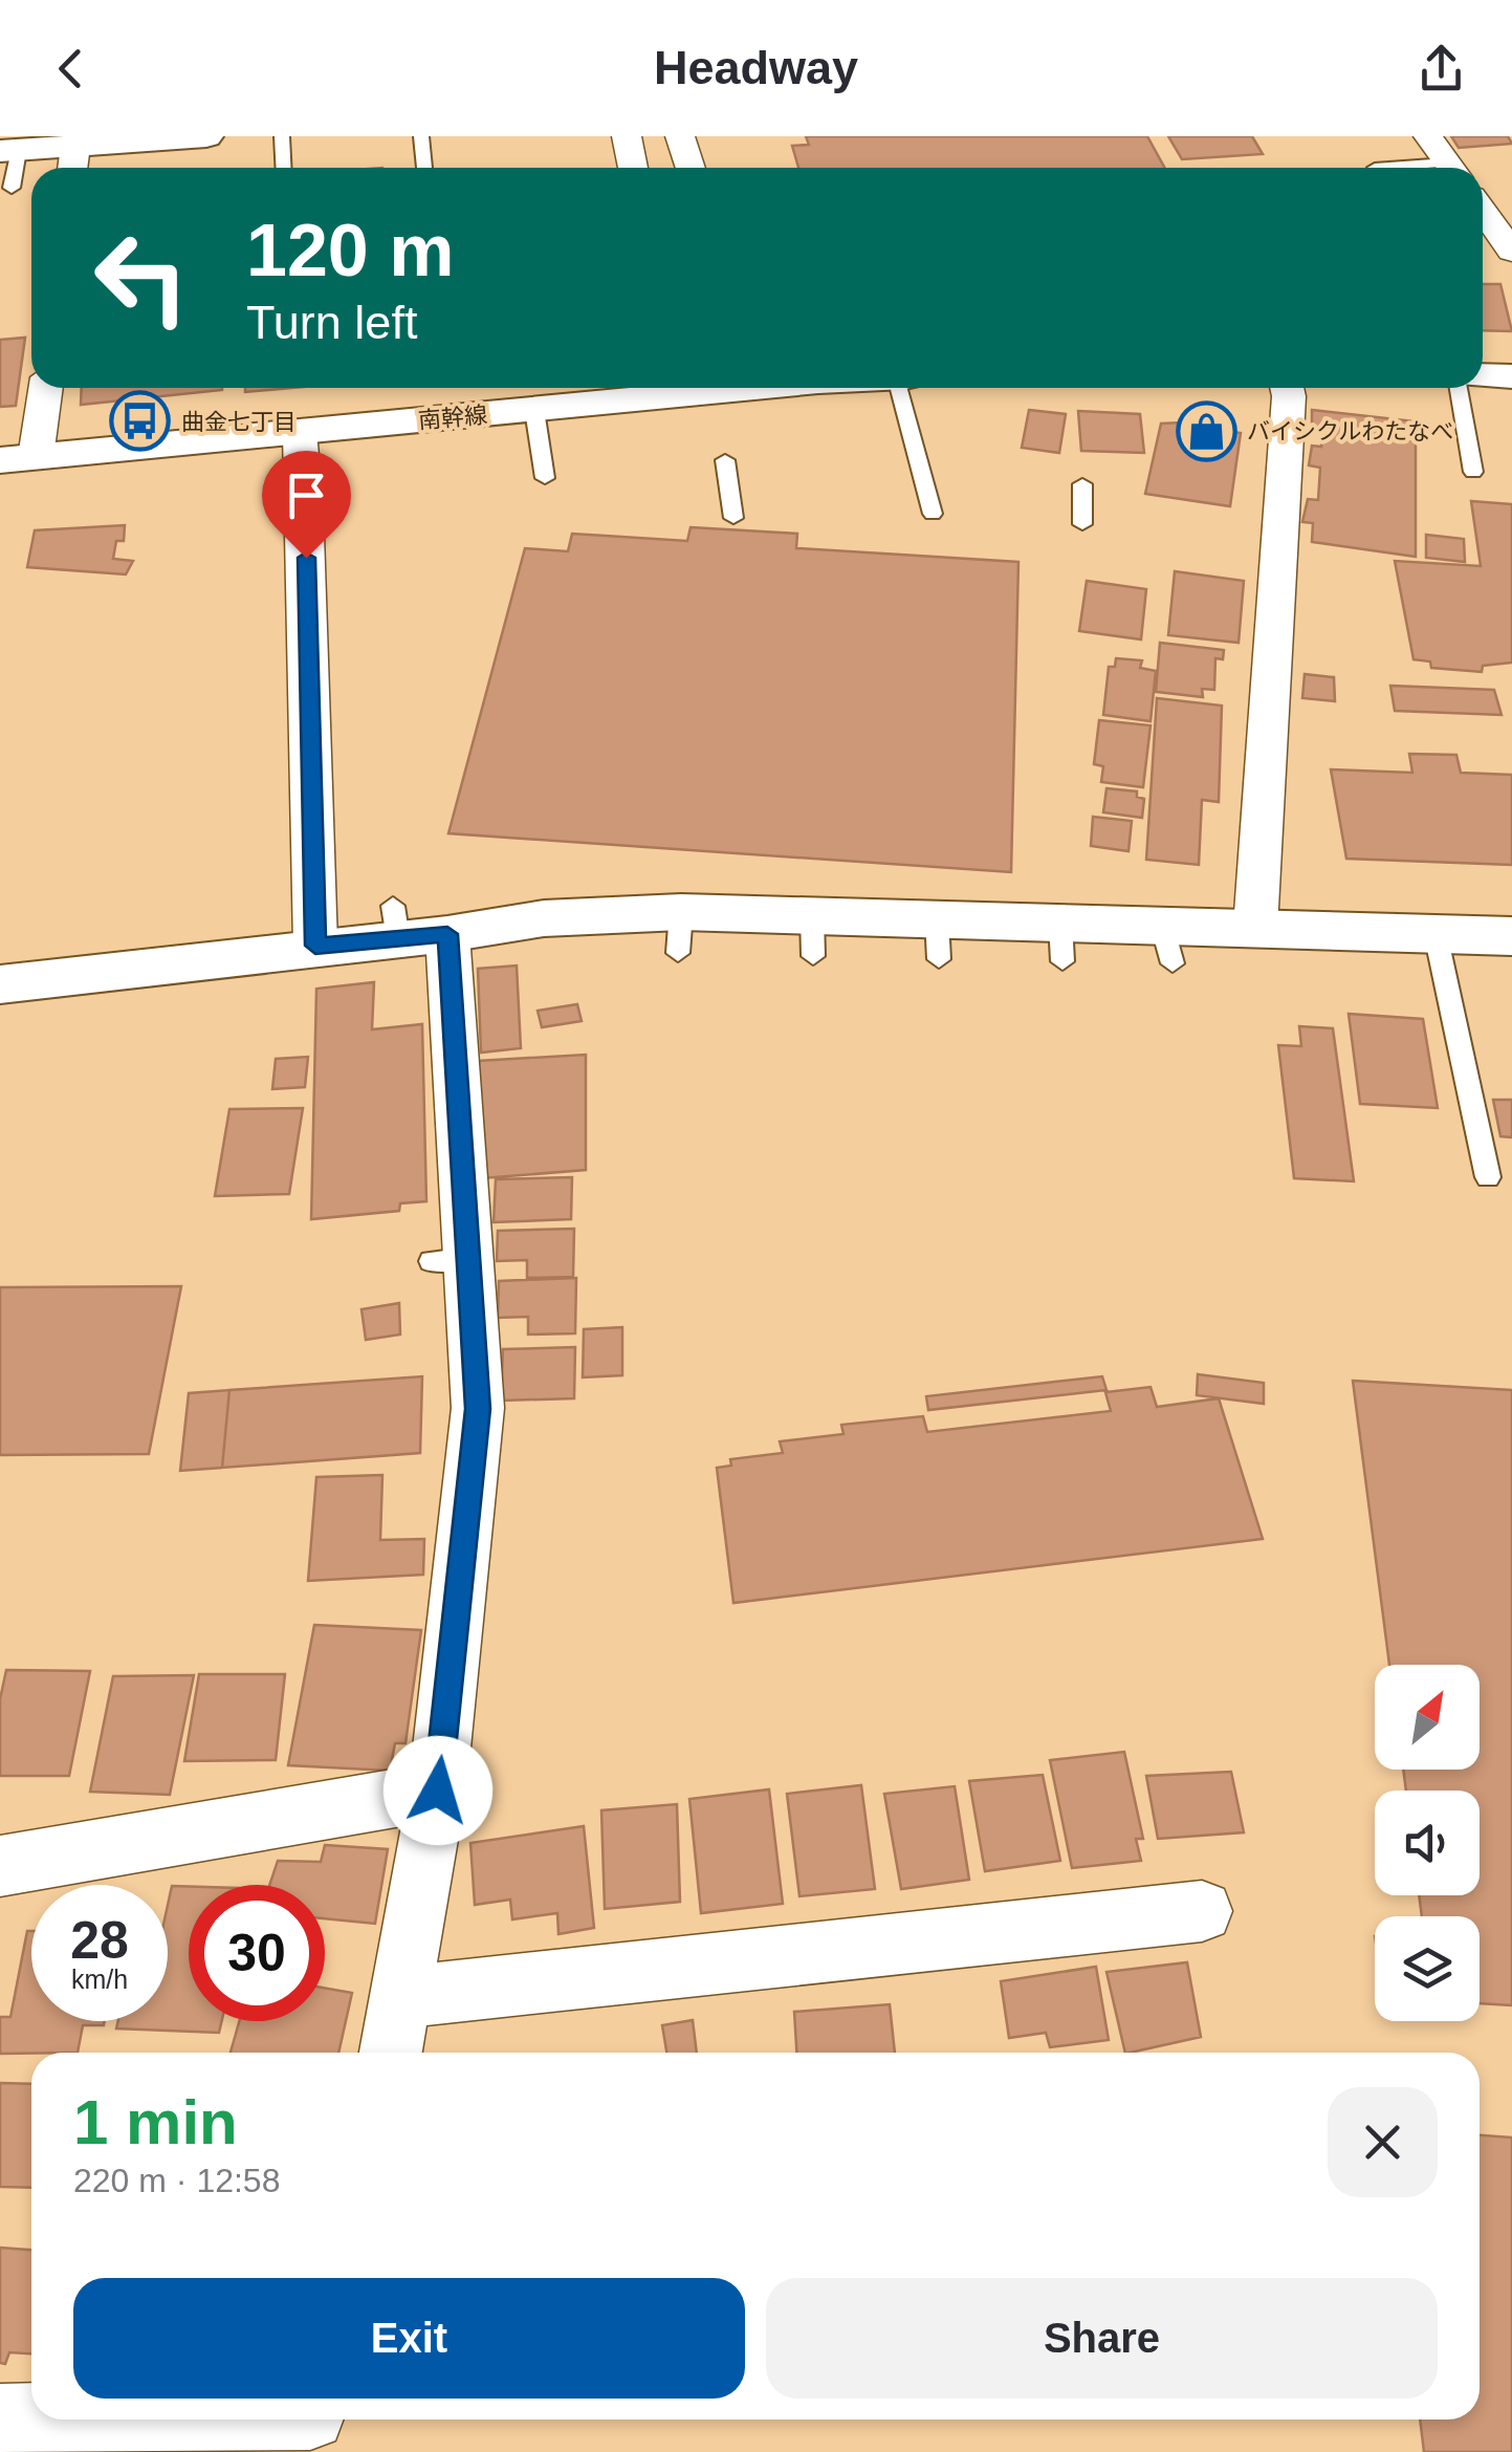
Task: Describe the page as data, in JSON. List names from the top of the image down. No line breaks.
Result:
{"streets":{"street":["南幹線"]},"places":{"bus stop":["曲金七丁目"],"shop":["バイシクルわたなべ"]},"north":"top right","page":{"header":"Headway","turn":["120 m","Turn left"],"speed":"28 km/h","limit":"30","heading":["1 min","220 m · 12:58"],"buttons":["Exit","Share"]}}
